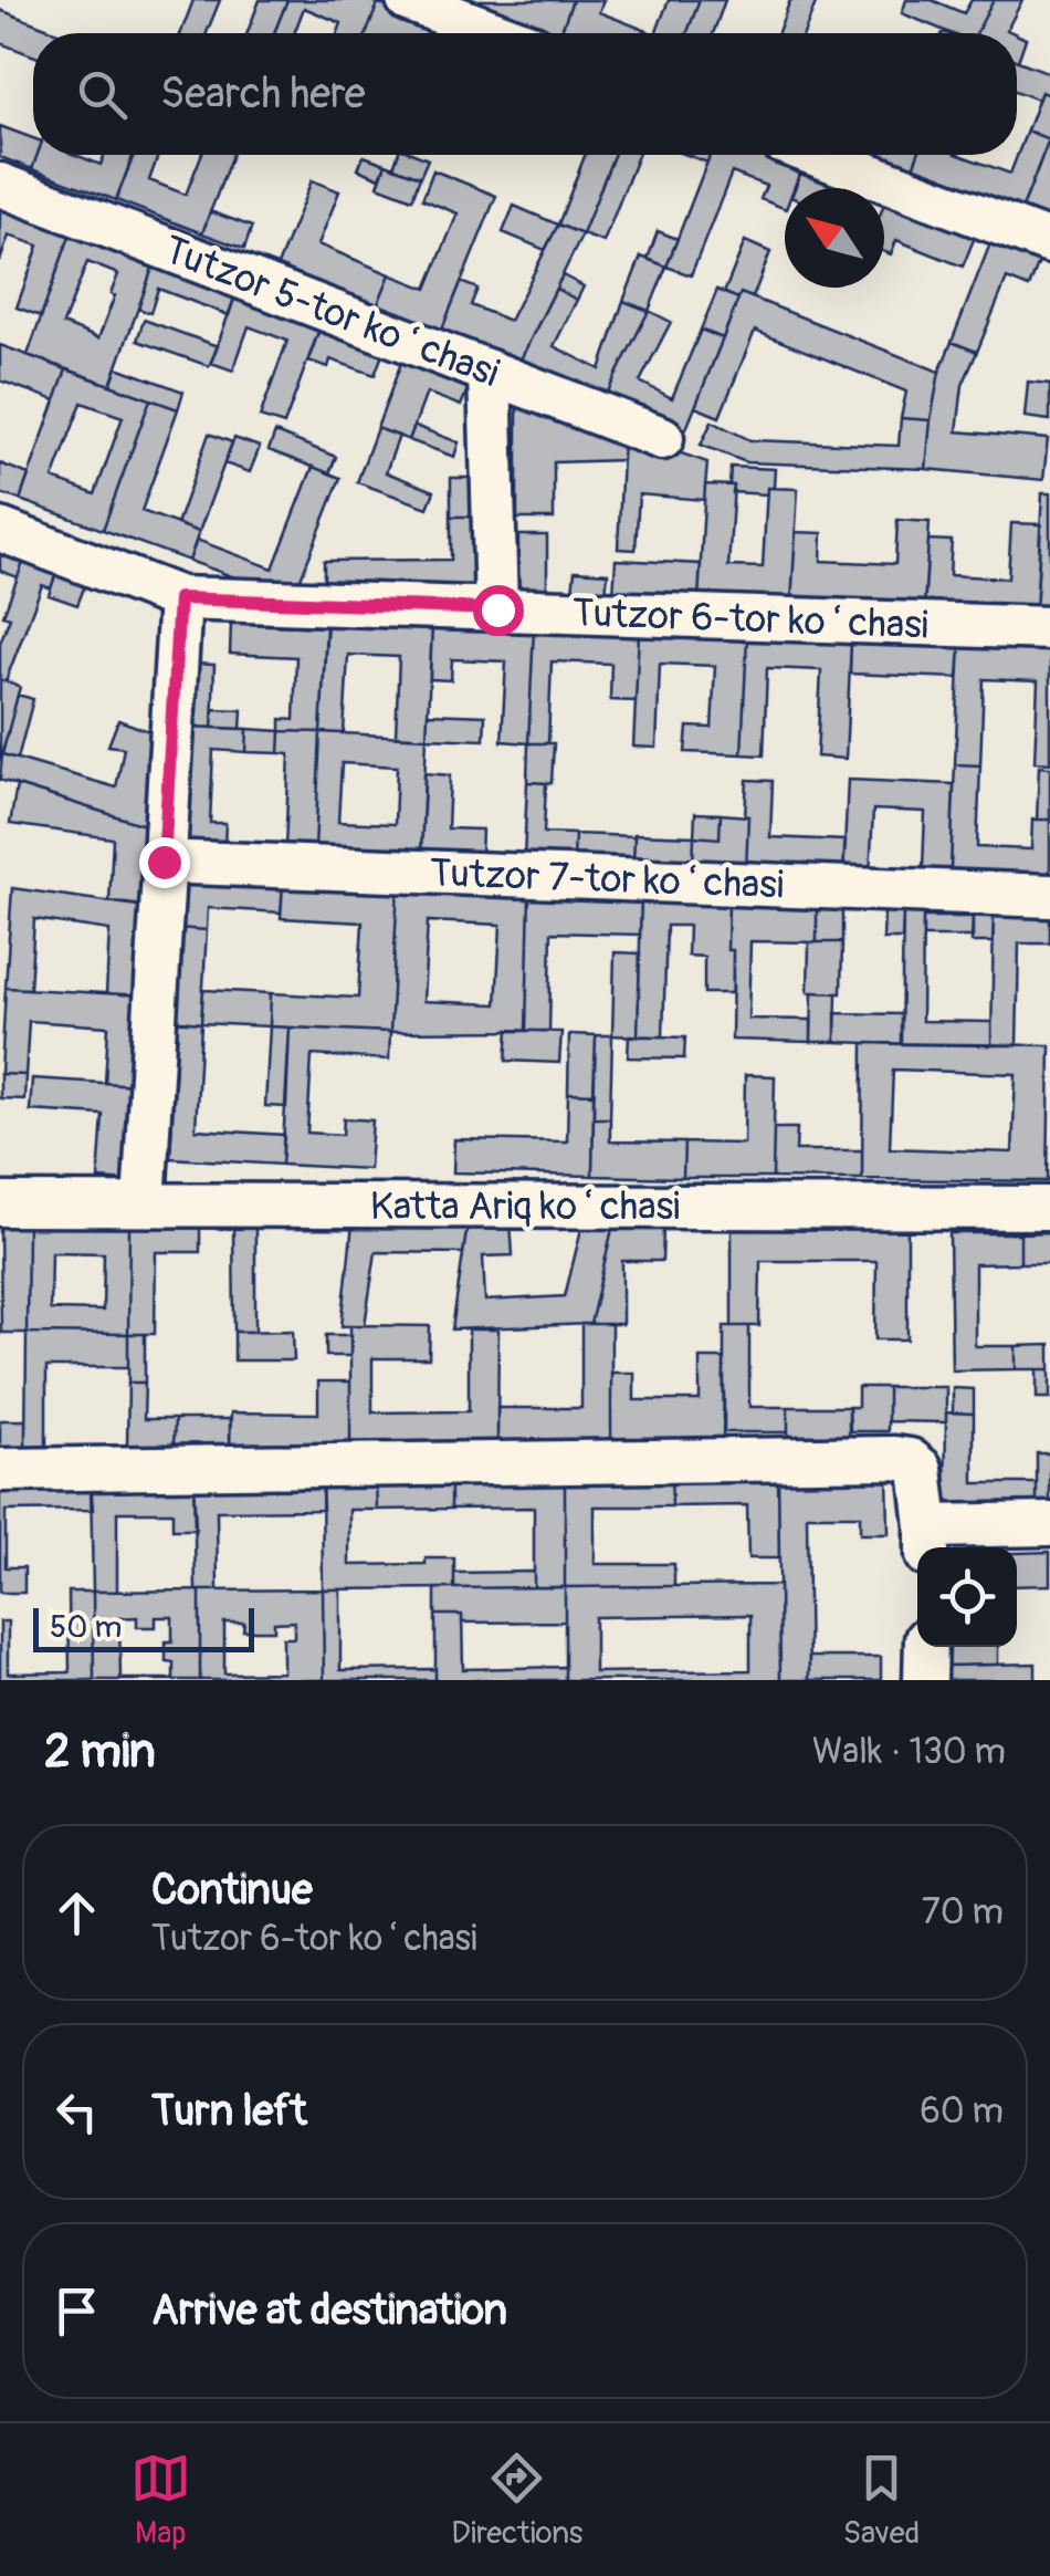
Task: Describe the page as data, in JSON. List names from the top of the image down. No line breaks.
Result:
{"streets":{"street":["Tutzor 5-tor koʻchasi","Tutzor 6-tor koʻchasi","Tutzor 7-tor koʻchasi","Katta Ariq koʻchasi"]},"scale_bar":"50 m","north":"top left","page":{"search":"Search here","scale":"50 m","heading":["2 min","Walk · 130 m"],"list":[["Continue","Tutzor 6-tor koʻchasi","70 m"],["Turn left","60 m"],"Arrive at destination"],"nav":["Map","Directions","Saved"]}}
